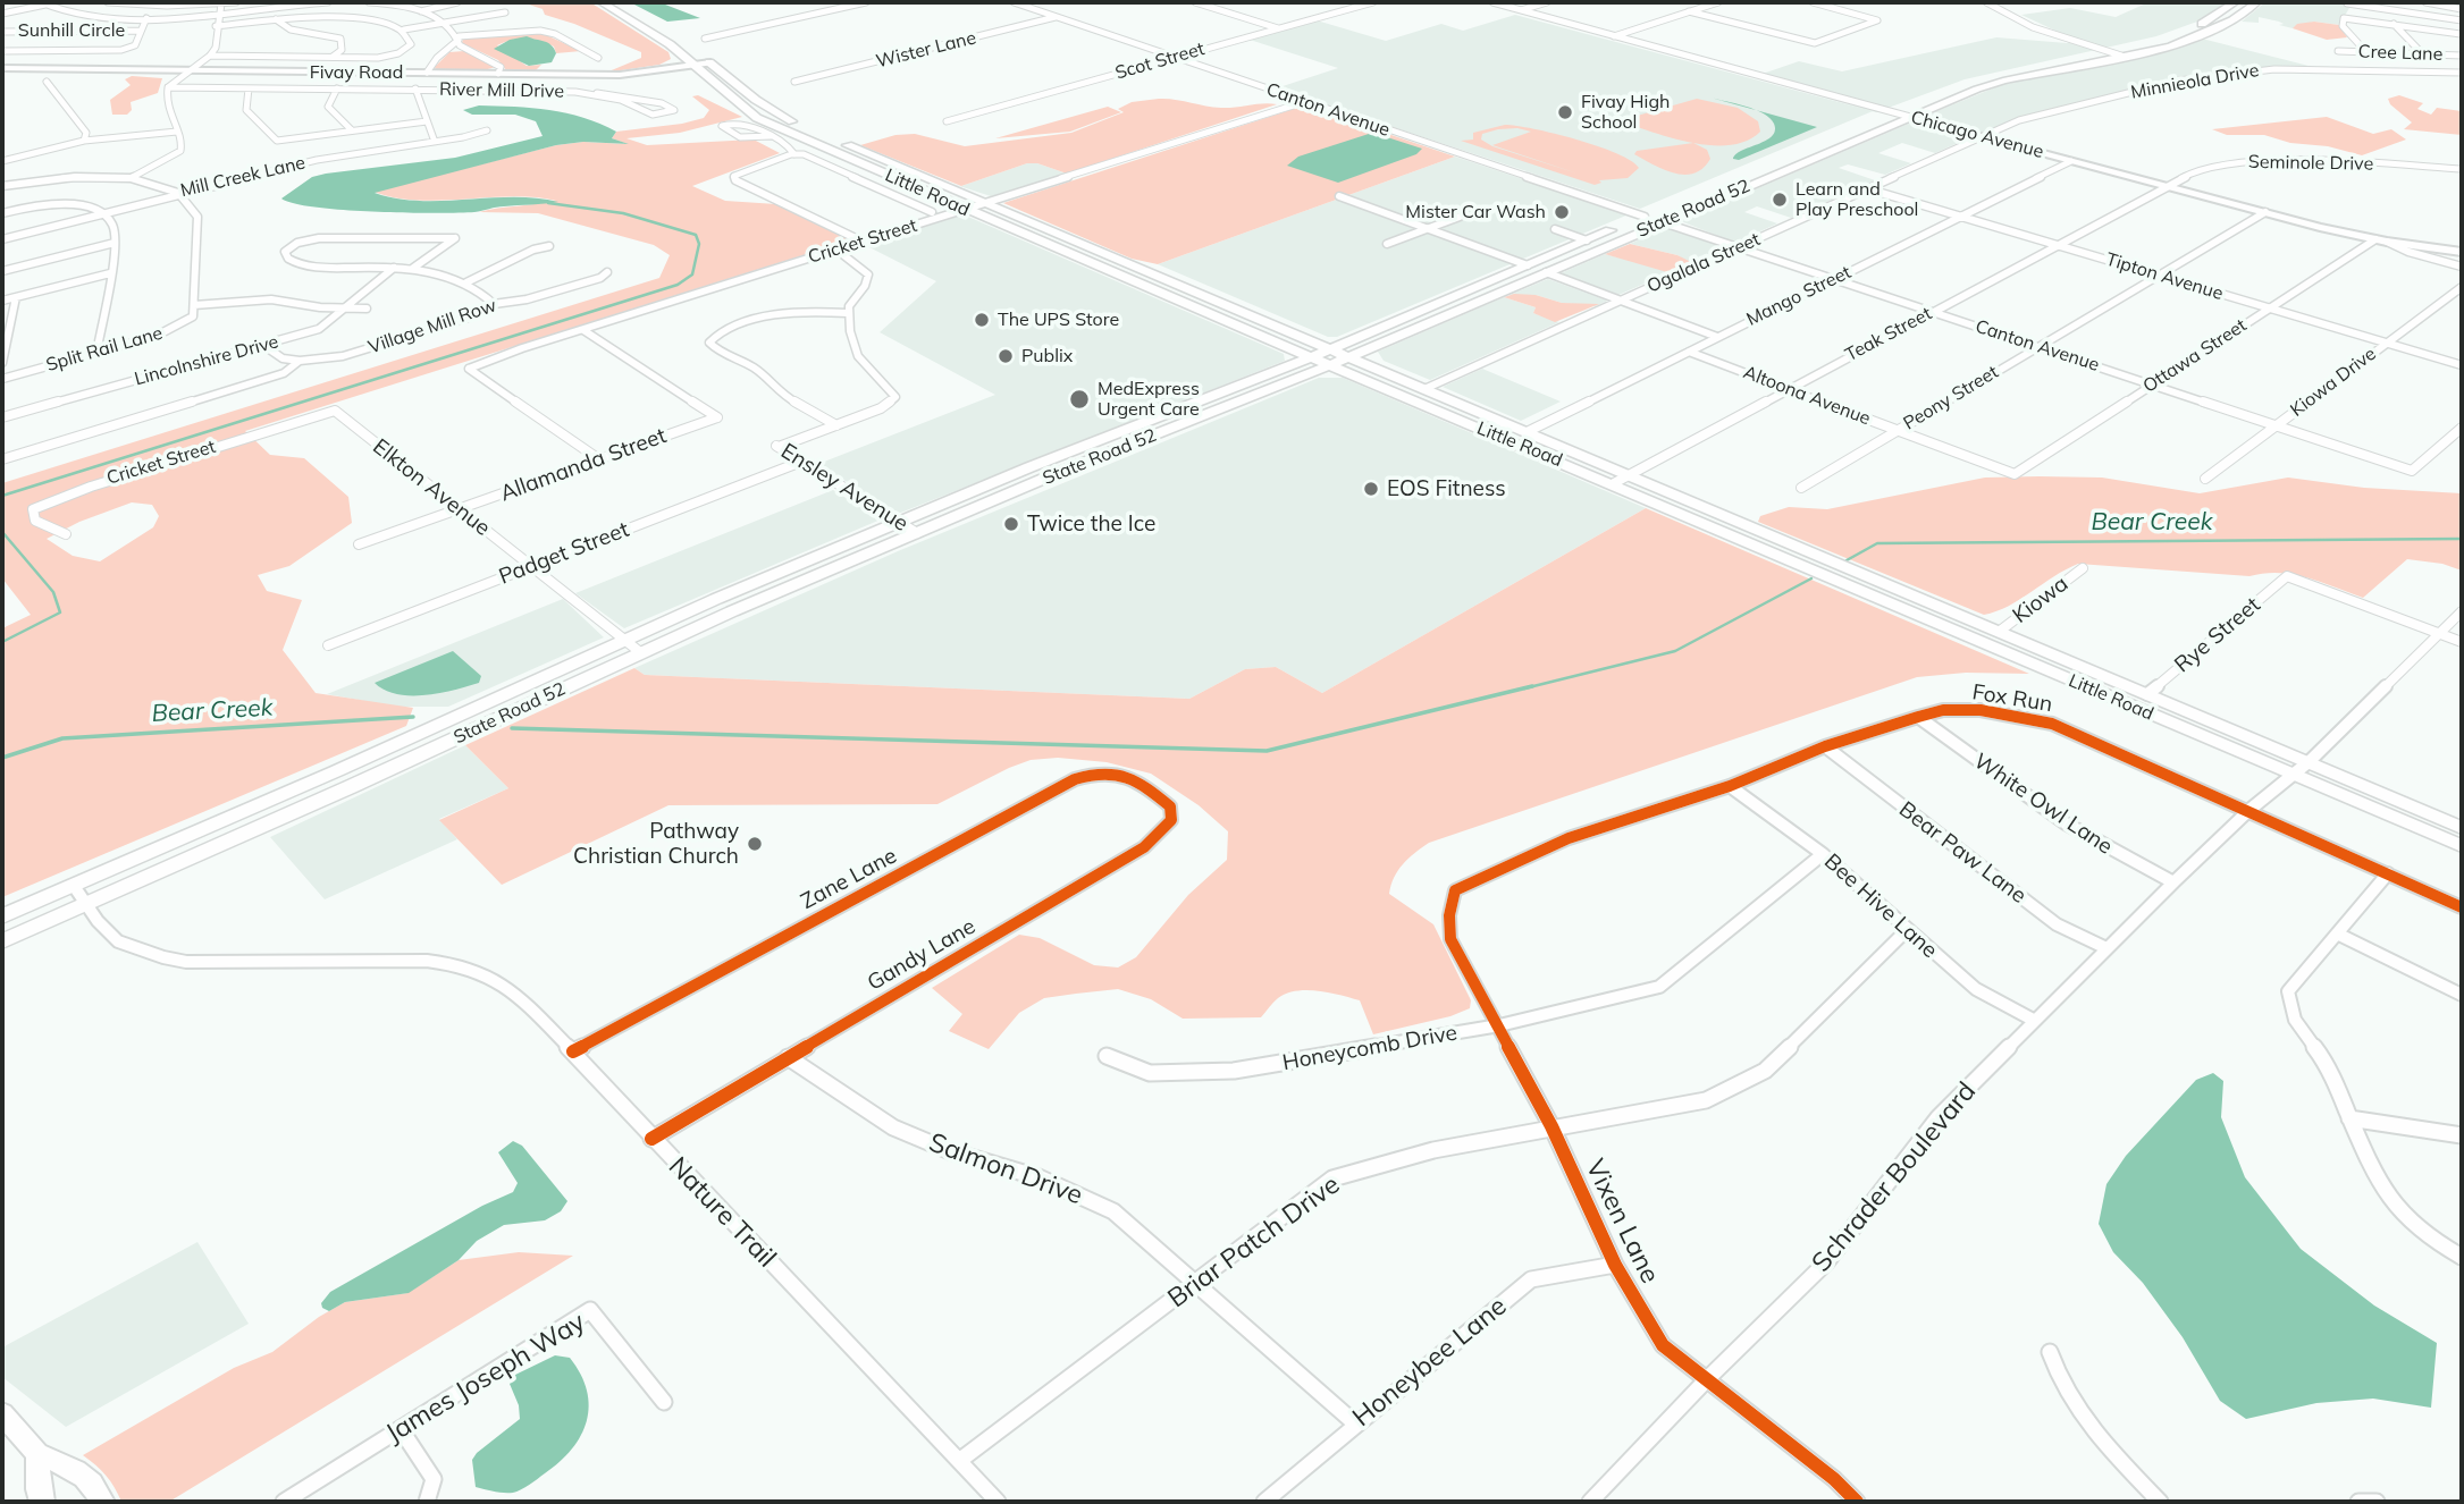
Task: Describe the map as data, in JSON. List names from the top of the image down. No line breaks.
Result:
{"streets":{"main road":["Little Road","State Road 52"],"street":["Sunhill Circle","Wister Lane","Cree Lane","Scot Street","Fivay Road","Minnieola Drive","River Mill Drive","Canton Avenue","Chicago Avenue","Seminole Drive","Mill Creek Lane","Cricket Street","Ogalala Street","Tipton Avenue","Mango Street","Village Mill Row","Teak Street","Split Rail Lane","Ottawa Street","Lincolnshire Drive","Kiowa Drive","Altoona Avenue","Peony Street","Allamanda Street","Elkton Avenue","Ensley Avenue","Padget Street","Kiowa","Rye Street","Fox Run","White Owl Lane","Bear Paw Lane","Zane Lane","Bee Hive Lane","Gandy Lane","Honeycomb Drive","Salmon Drive","Schrader Boulevard","Nature Trail","Vixen Lane","Briar Patch Drive","Honeybee Lane","James Joseph Way"]},"crossings":[["Wister Lane","Canton Avenue"],["Scot Street","Canton Avenue"],["Fivay Road","Little Road"],["Minnieola Drive","Chicago Avenue"],["Minnieola Drive","Ogalala Street"],["Canton Avenue","State Road 52"],["Canton Avenue","Cricket Street"],["Canton Avenue","Ogalala Street"],["Canton Avenue","Mango Street"],["Canton Avenue","Teak Street"],["Canton Avenue","Ottawa Street"],["Canton Avenue","Kiowa Drive"],["Canton Avenue","Peony Street"],["Chicago Avenue","Seminole Drive"],["Chicago Avenue","State Road 52"],["Chicago Avenue","Ogalala Street"],["Chicago Avenue","Mango Street"],["Chicago Avenue","Teak Street"],["Chicago Avenue","Ottawa Street"],["Chicago Avenue","Peony Street"],["Seminole Drive","Teak Street"],["Little Road","State Road 52"],["Little Road","Cricket Street"],["Little Road","Ogalala Street"],["Little Road","Mango Street"],["Little Road","Teak Street"],["Little Road","Kiowa"],["Little Road","Rye Street"],["Little Road","Schrader Boulevard"],["State Road 52","Elkton Avenue"],["State Road 52","Ensley Avenue"],["State Road 52","Nature Trail"],["Cricket Street","Allamanda Street"],["Cricket Street","Elkton Avenue"],["Ogalala Street","Tipton Avenue"],["Tipton Avenue","Mango Street"],["Tipton Avenue","Teak Street"],["Tipton Avenue","Ottawa Street"],["Tipton Avenue","Kiowa Drive"],["Tipton Avenue","Peony Street"],["Mango Street","Altoona Avenue"],["Village Mill Row","Lincolnshire Drive"],["Teak Street","Altoona Avenue"],["Ottawa Street","Altoona Avenue"],["Altoona Avenue","Peony Street"],["Allamanda Street","Elkton Avenue"],["Elkton Avenue","Padget Street"],["Ensley Avenue","Padget Street"],["Rye Street","Schrader Boulevard"],["Fox Run","White Owl Lane"],["Fox Run","Bear Paw Lane"],["Fox Run","Bee Hive Lane"],["Fox Run","Schrader Boulevard"],["Fox Run","Vixen Lane"],["White Owl Lane","Schrader Boulevard"],["Bear Paw Lane","Schrader Boulevard"],["Zane Lane","Gandy Lane"],["Zane Lane","Nature Trail"],["Bee Hive Lane","Honeycomb Drive"],["Bee Hive Lane","Schrader Boulevard"],["Bee Hive Lane","Briar Patch Drive"],["Gandy Lane","Salmon Drive"],["Gandy Lane","Nature Trail"],["Honeycomb Drive","Vixen Lane"],["Salmon Drive","Briar Patch Drive"],["Salmon Drive","Honeybee Lane"],["Schrader Boulevard","Vixen Lane"],["Nature Trail","Briar Patch Drive"],["Vixen Lane","Briar Patch Drive"],["Vixen Lane","Honeybee Lane"]],"water":["Bear Creek"],"places":["Fivay High School","Learn and Play Preschool","Mister Car Wash","The UPS Store","Publix","MedExpress Urgent Care","EOS Fitness","Twice the Ice","Pathway Christian Church"]}
